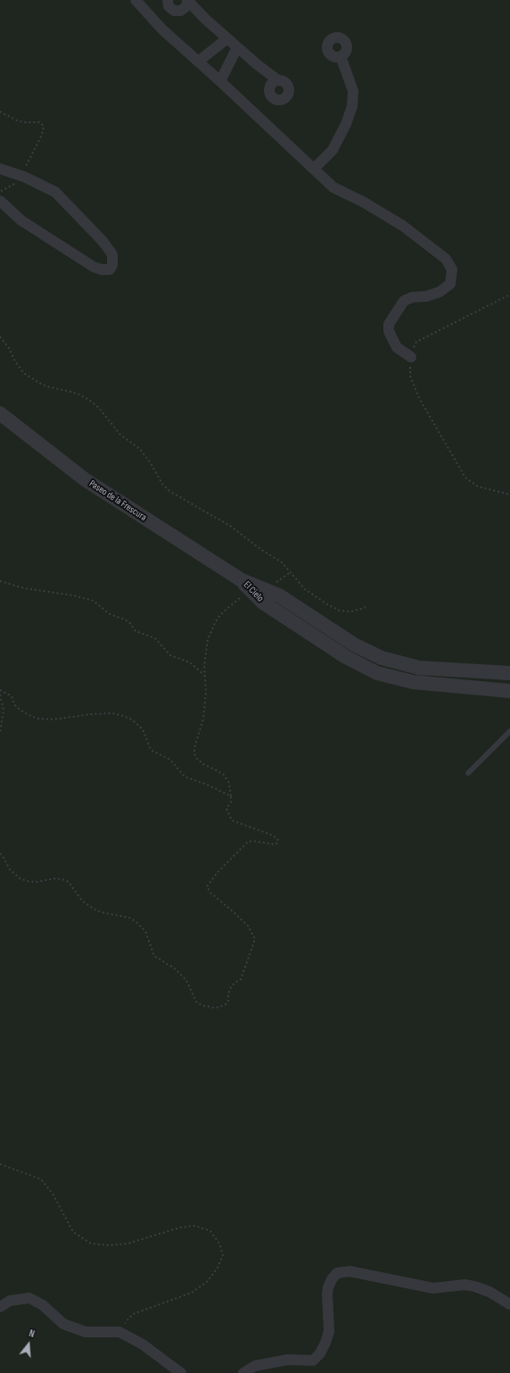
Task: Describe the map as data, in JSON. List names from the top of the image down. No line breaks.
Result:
{"streets":{"street":["Paseo de la Frescura","El Cielo"]},"crossings":[["Paseo de la Frescura","El Cielo"]],"north":"top"}
